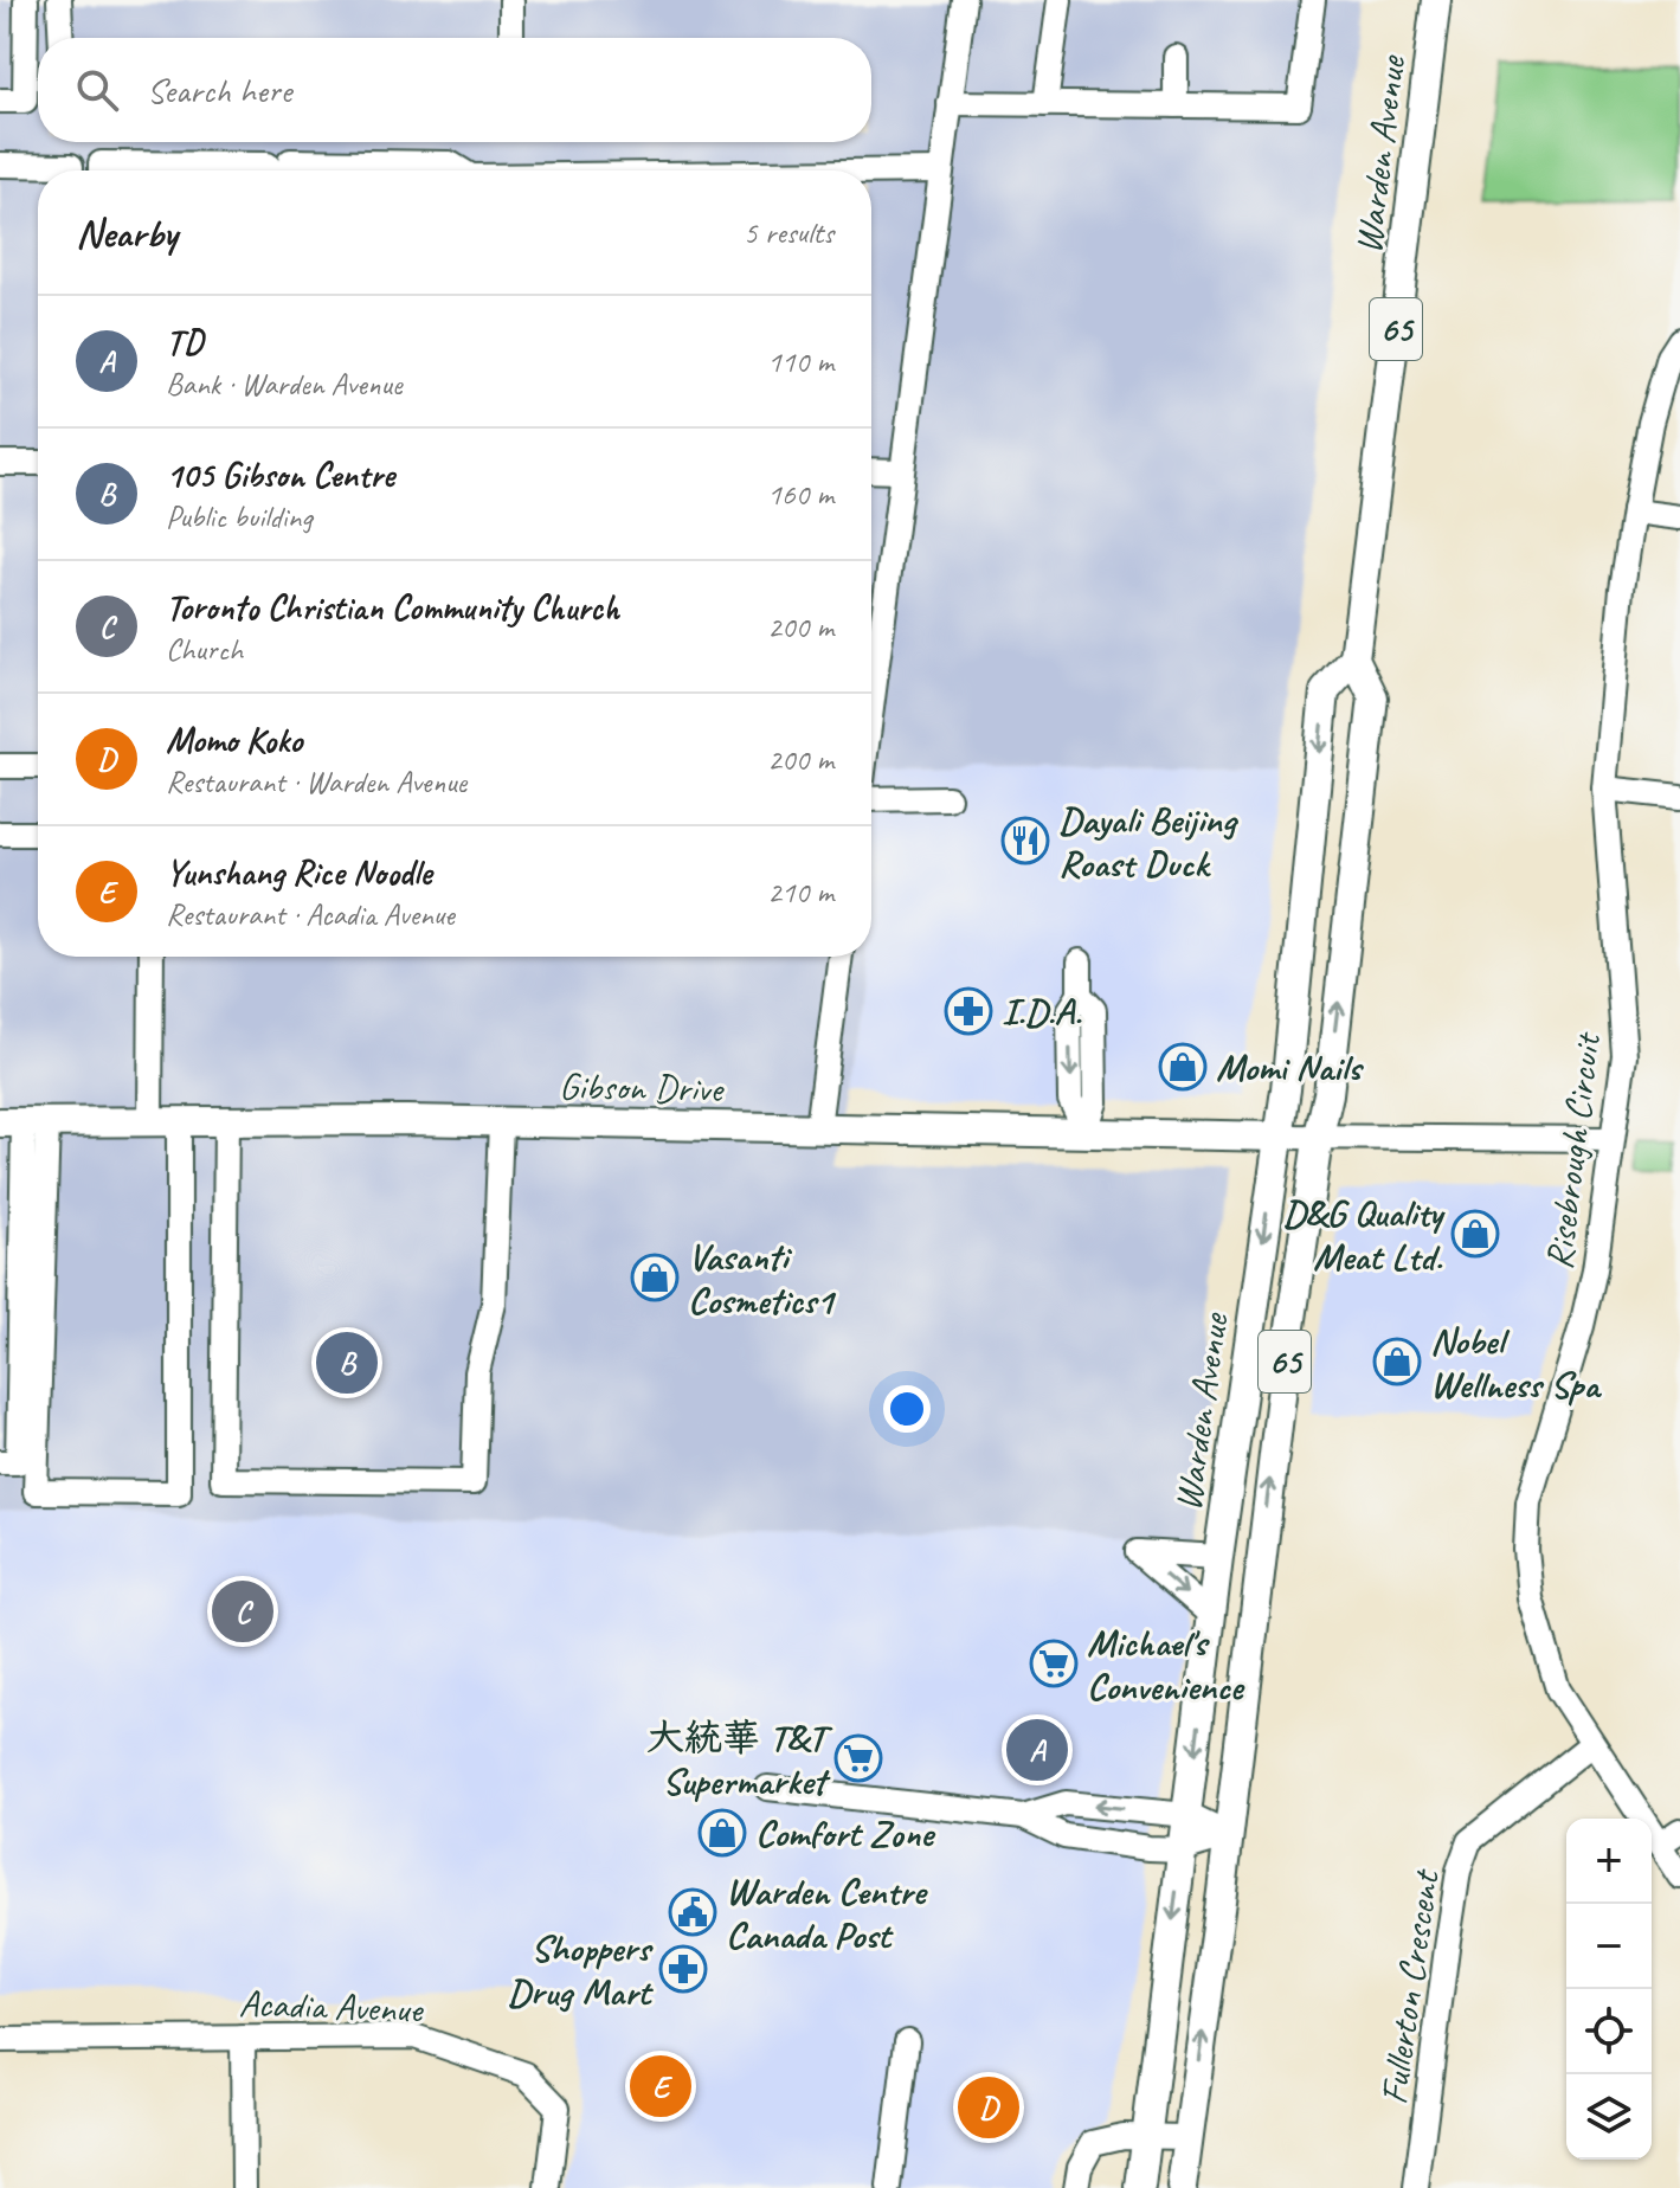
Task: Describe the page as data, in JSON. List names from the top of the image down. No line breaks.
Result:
{"streets":{"main road":["Warden Avenue","65","Gibson Drive"],"street":["Risebrough Circuit","Fullerton Crescent","Acadia Avenue"]},"crossings":[["Warden Avenue","Gibson Drive"],["Risebrough Circuit","Fullerton Crescent"]],"places":{"restaurant":["Dayali Beijing Roast Duck"],"pharmacy":["I.D.A.","Shoppers Drug Mart"],"shop":["Momi Nails","D&G Quality Meat Ltd.","Vasanti Cosmetics1","Nobel Wellness Spa","Comfort Zone"],"supermarket":["Michael's Convenience","大統華 T&T Supermarket"],"public building":["Warden Centre Canada Post"]},"page":{"search":"Search here","heading":["Nearby","5 results"],"list":[{"mark":"A","name":"TD","note":"Bank · Warden Avenue","value":"110 m"},{"mark":"B","name":"105 Gibson Centre","note":"Public building","value":"160 m"},{"mark":"C","name":"Toronto Christian Community Church","note":"Church","value":"200 m"},{"mark":"D","name":"Momo Koko","note":"Restaurant · Warden Avenue","value":"200 m"},{"mark":"E","name":"Yunshang Rice Noodle","note":"Restaurant · Acadia Avenue","value":"210 m"}],"pins":["B","C","A","E","D"],"map_buttons":["+","−"]}}
